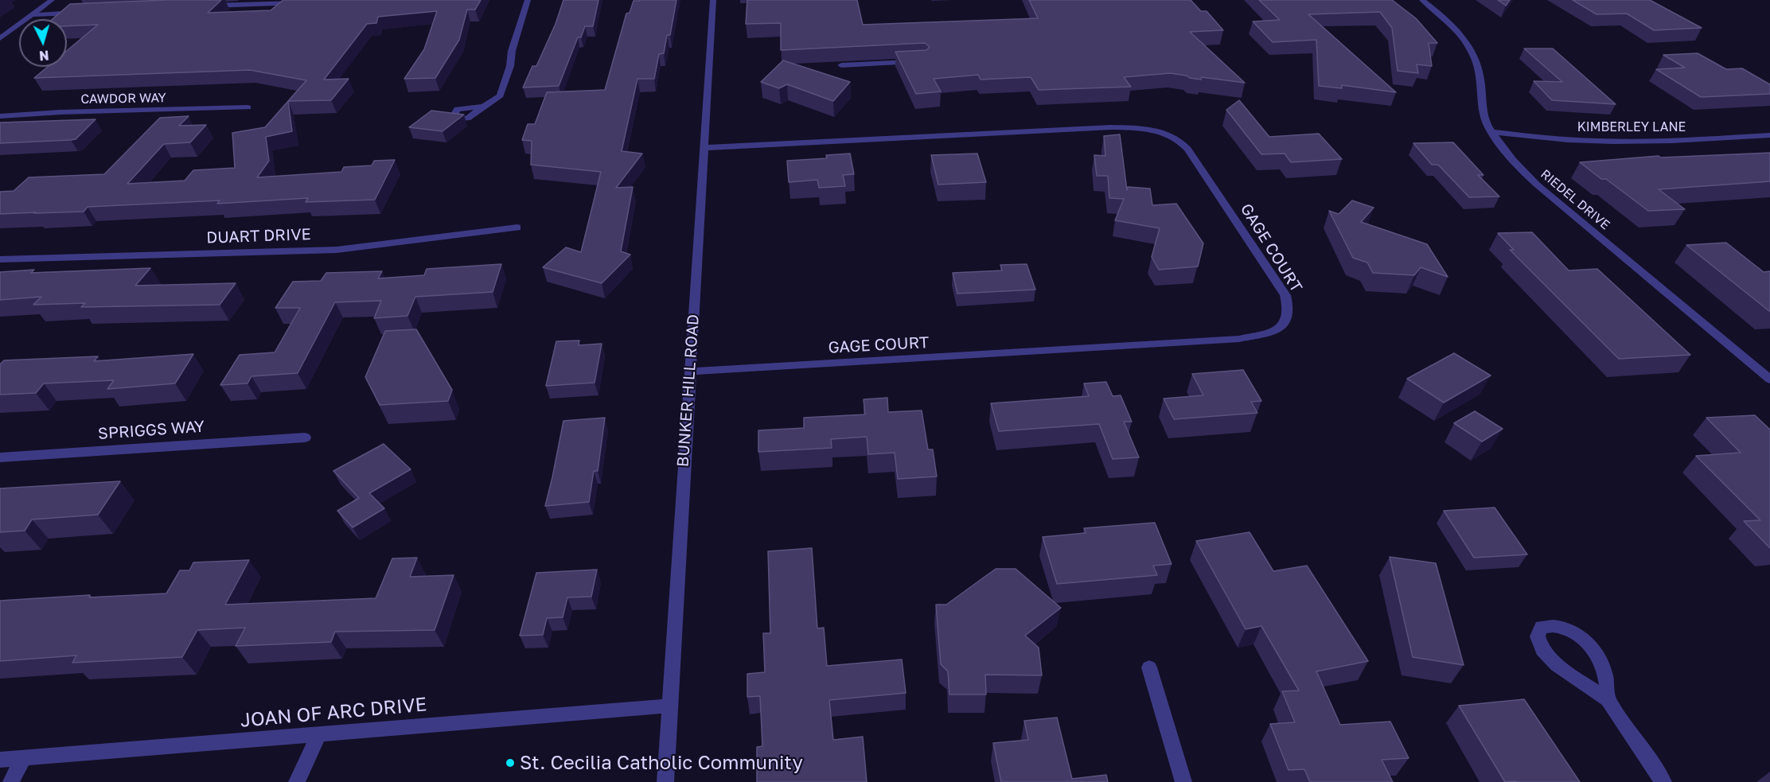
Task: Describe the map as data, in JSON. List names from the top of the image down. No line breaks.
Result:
{"streets":{"street":["CAWDOR WAY","KIMBERLEY LANE","RIEDEL DRIVE","DUART DRIVE","GAGE COURT","BUNKER HILL ROAD","SPRIGGS WAY","JOAN OF ARC DRIVE"]},"crossings":[["KIMBERLEY LANE","RIEDEL DRIVE"],["GAGE COURT","BUNKER HILL ROAD"],["BUNKER HILL ROAD","JOAN OF ARC DRIVE"]],"places":["St. Cecilia Catholic Community"],"north":"bottom"}
